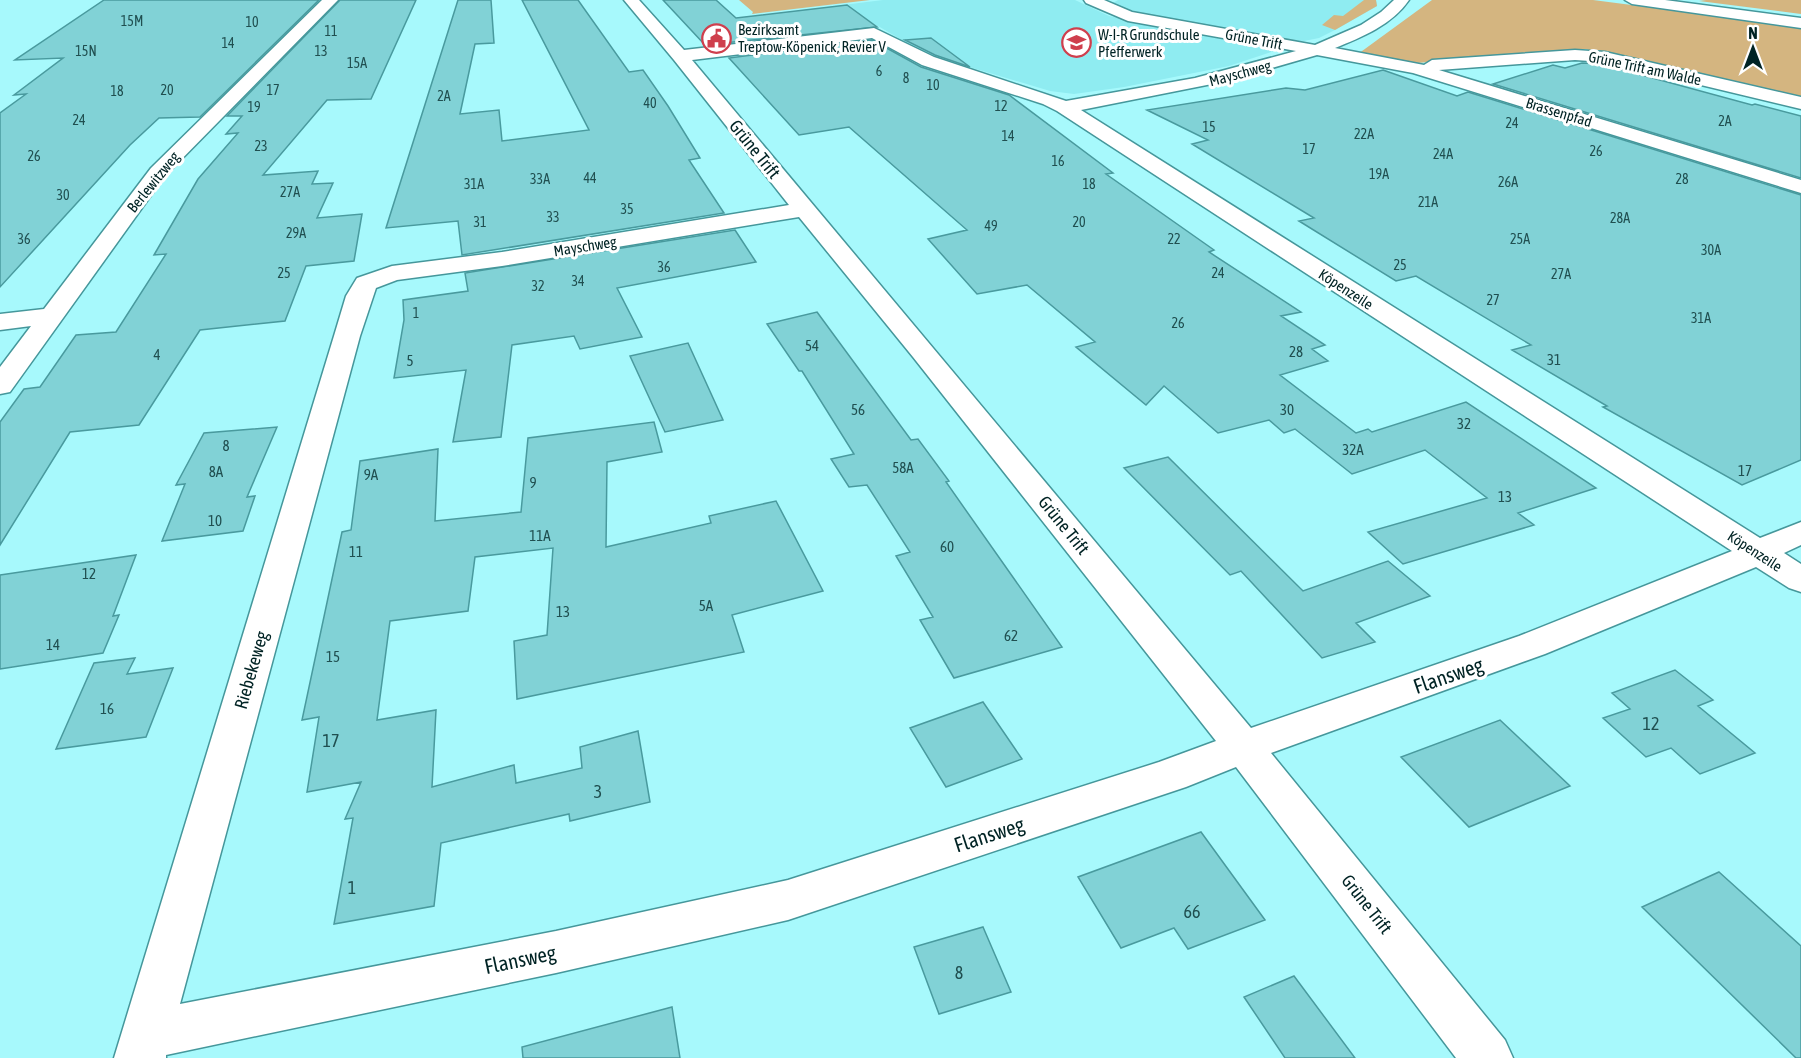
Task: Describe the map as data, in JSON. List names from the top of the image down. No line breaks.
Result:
{"streets":{"street":["Grüne Trift","Grüne Trift am Walde","Mayschweg","Brassenpfad","Berlewitzweg","Köpenzeile","Riebekeweg","Flansweg"]},"crossings":[["Grüne Trift","Mayschweg"],["Grüne Trift","Brassenpfad"],["Grüne Trift","Köpenzeile"],["Grüne Trift","Flansweg"],["Grüne Trift am Walde","Brassenpfad"],["Mayschweg","Brassenpfad"],["Mayschweg","Köpenzeile"],["Mayschweg","Riebekeweg"],["Köpenzeile","Flansweg"],["Riebekeweg","Flansweg"]],"places":{"public building":["Bezirksamt Treptow-Köpenick, Revier V"],"school or university":["W-I-R Grundschule Pfefferwerk"]},"house_numbers":["15M","10","11","14","15N","13","15A","6","8","10","20","17","18","2A","40","12","19","24","2A","24","15","22A","14","23","17","26","24A","26","16","19A","44","33A","28","26A","31A","18","27A","30","21A","35","33","28A","31","20","49","29A","36","22","25A","30A","25","36","25","24","27A","34","32","27","1","31A","26","54","28","4","31","5","56","30","32","8","32A","58A","17","8A","9A","9","13","10","11A","60","11","12","5A","13","62","14","15","16","12","17","3","1","66","8"],"north":"top"}
